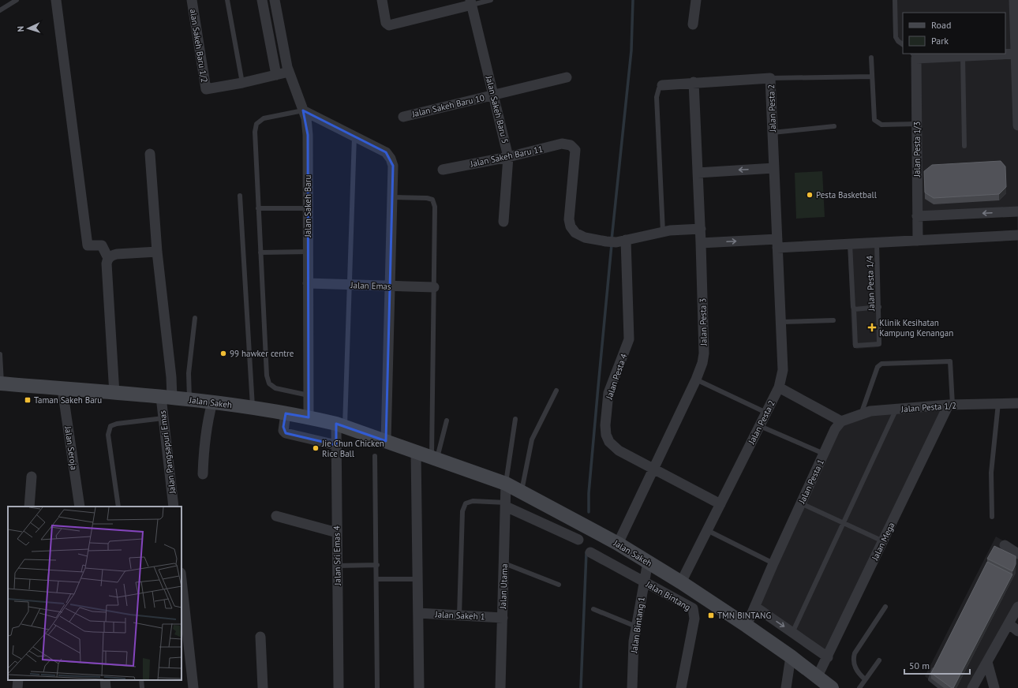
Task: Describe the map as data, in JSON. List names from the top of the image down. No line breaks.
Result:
{"streets":{"street":["alan Sakeh Baru 1/2","Jalan Sakeh Baru 10","Jalan Pesta 2","Jalan Sakeh Baru 5","Jalan Pesta 1/3","Jalan Sakeh Baru 11","Jalan Sakeh Baru","Jalan Emas","Jalan Pesta 3","Jalan Pesta 4","Jalan Sakeh","Jalan Pesta 1/2","Jalan Seroja","Jalan Pangsapuri Emas","Jalan Pesta 1","Jalan Mega","Jalan Sri Emas 4","Jalan Utama","Jalan Bintang","Jalan Sakeh 1","Jalan Bintang 1"],"lane":["Jalan Pesta 1/4"]},"crossings":[["Jalan Sakeh Baru 10","Jalan Sakeh Baru 5"],["Jalan Pesta 2","Jalan Pesta 3"],["Jalan Pesta 2","Jalan Pesta 4"],["Jalan Pesta 2","Jalan Sakeh"],["Jalan Sakeh Baru 5","Jalan Sakeh Baru 11"],["Jalan Sakeh Baru 11","Jalan Pesta 4"],["Jalan Sakeh Baru","Jalan Emas"],["Jalan Sakeh Baru","Jalan Sakeh"],["Jalan Pesta 3","Jalan Pesta 4"],["Jalan Pesta 3","Jalan Sakeh"],["Jalan Sakeh","Jalan Seroja"],["Jalan Sakeh","Jalan Pangsapuri Emas"],["Jalan Sakeh","Jalan Pesta 1"],["Jalan Sakeh","Jalan Mega"],["Jalan Sakeh","Jalan Sri Emas 4"],["Jalan Sakeh","Jalan Utama"],["Jalan Sakeh","Jalan Bintang 1"],["Jalan Pesta 1/2","Jalan Pesta 1"],["Jalan Pesta 1/2","Jalan Mega"],["Jalan Utama","Jalan Sakeh 1"],["Jalan Bintang","Jalan Bintang 1"]],"places":{"other":["Pesta Basketball","99 hawker centre","Jie Chun Chicken Rice Ball"],"health":["Klinik Kesihatan Kampung Kenangan"],"transit":["Taman Sakeh Baru","TMN BINTANG"]},"legend":["Road","Park"],"scale_bar":"50 m","north":"left"}
